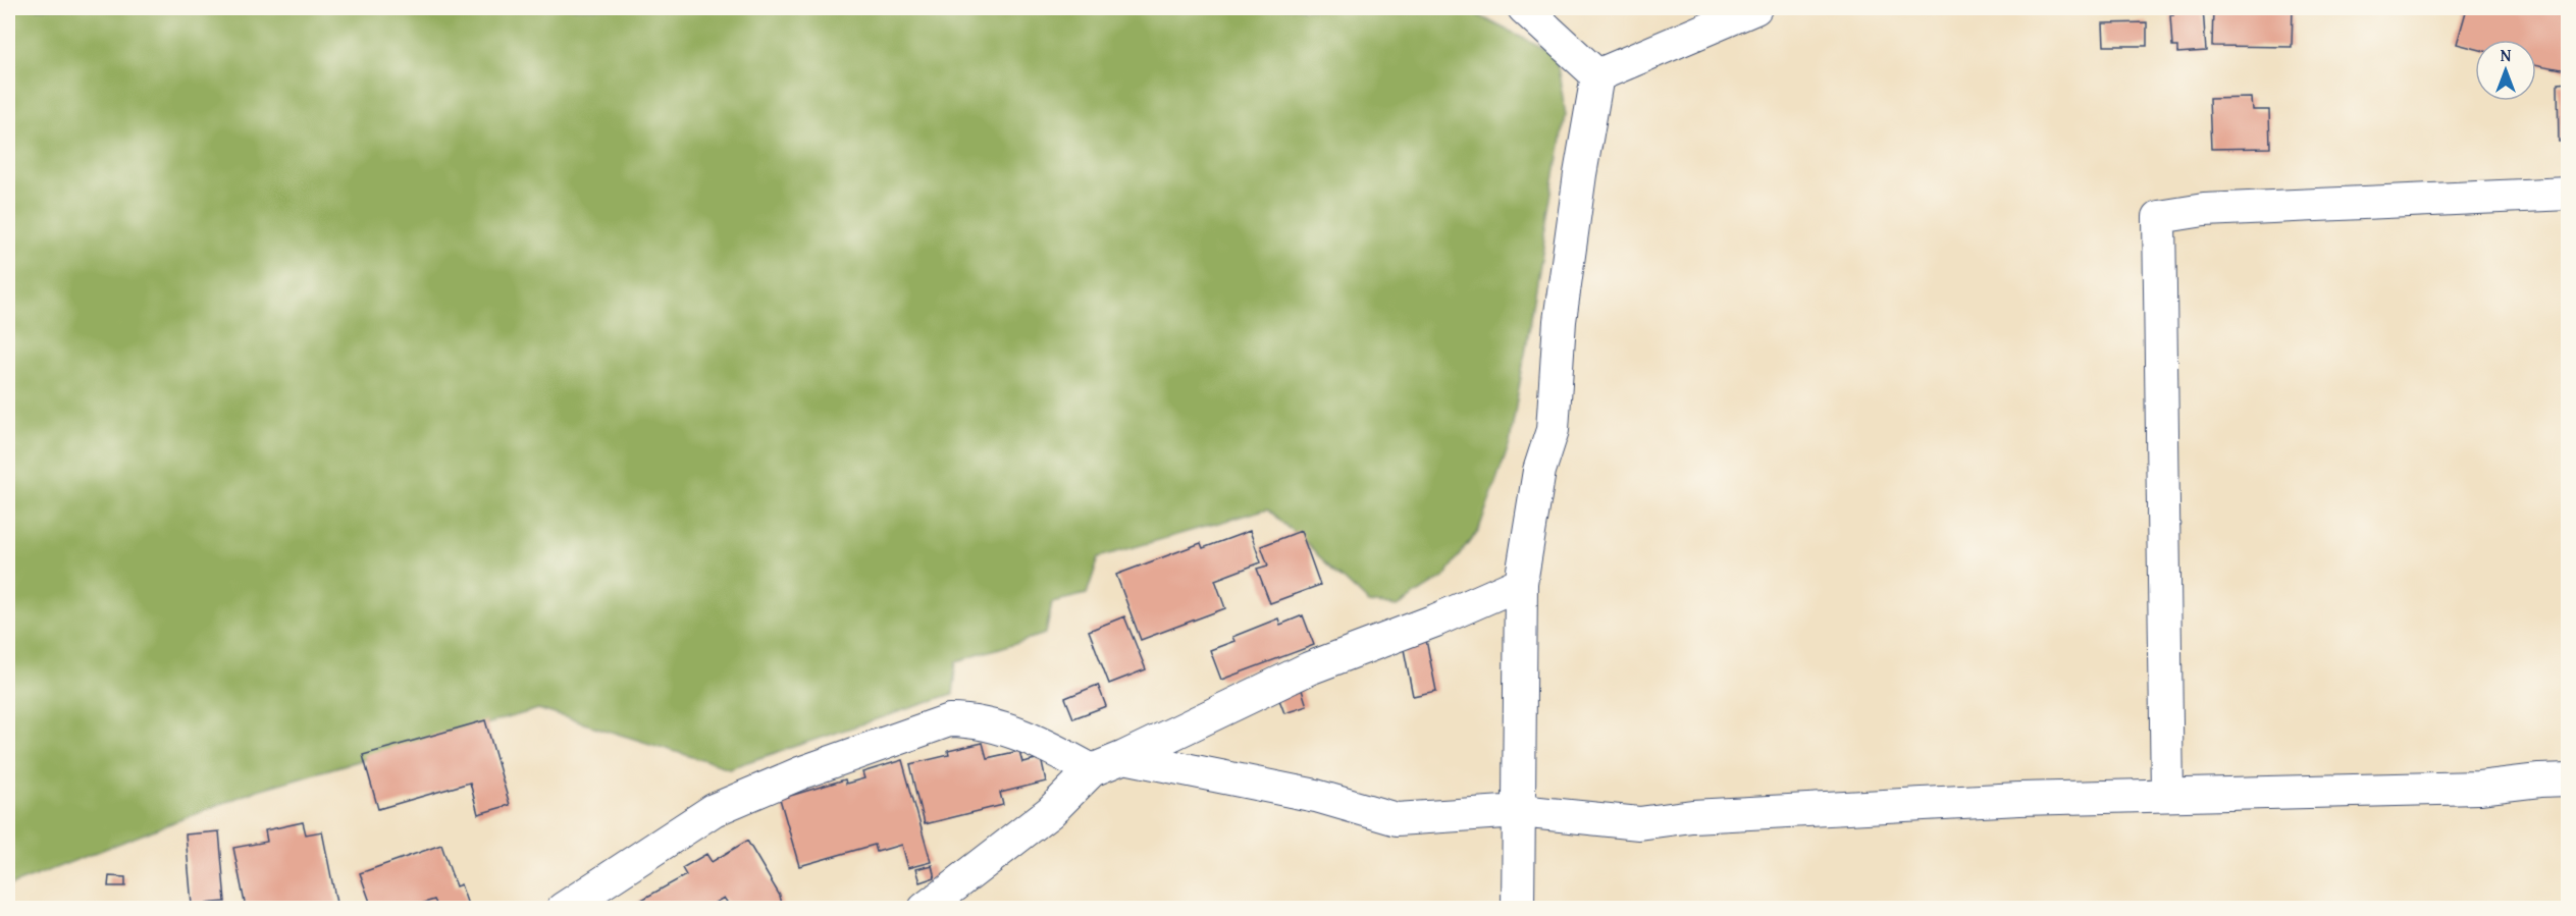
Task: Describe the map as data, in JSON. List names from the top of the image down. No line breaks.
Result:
{"north":"top"}
